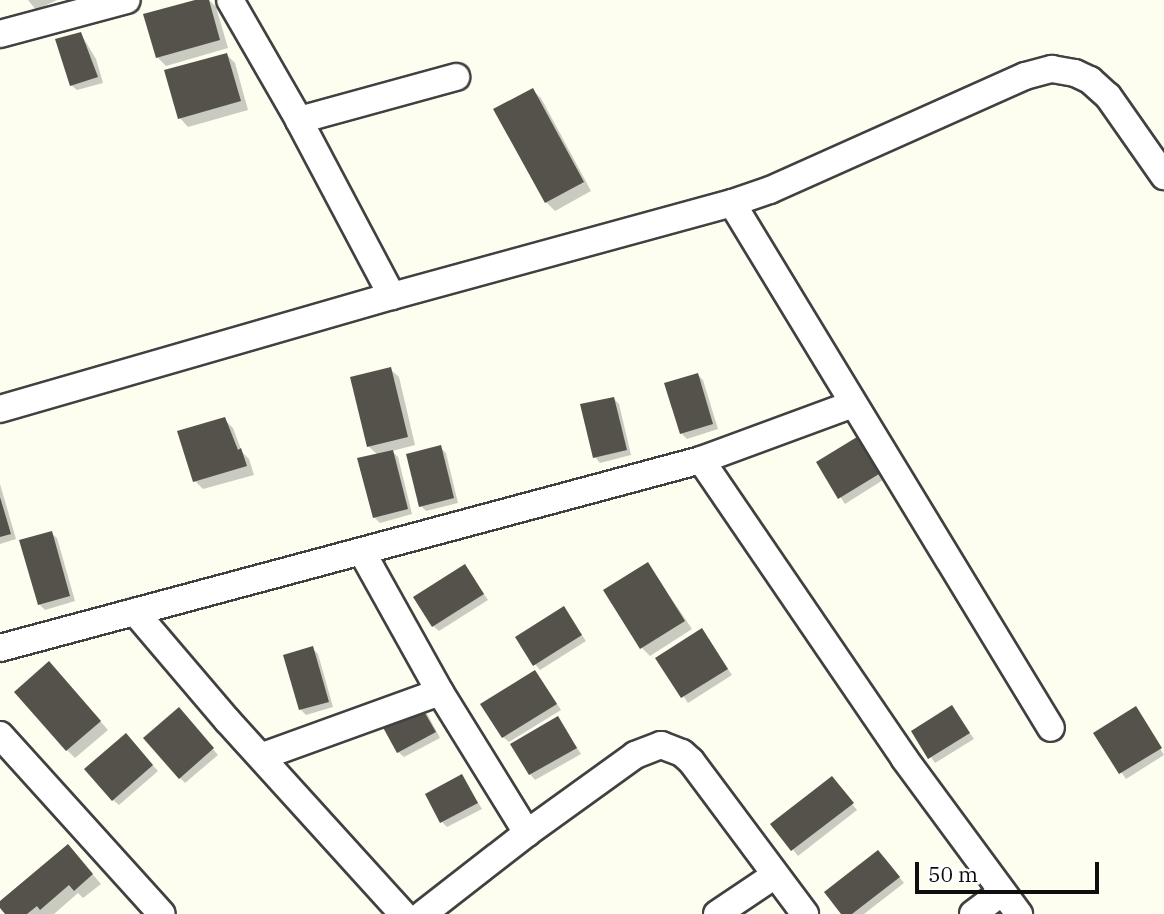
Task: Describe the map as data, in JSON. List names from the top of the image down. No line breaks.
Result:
{"scale_bar":"50 m"}
